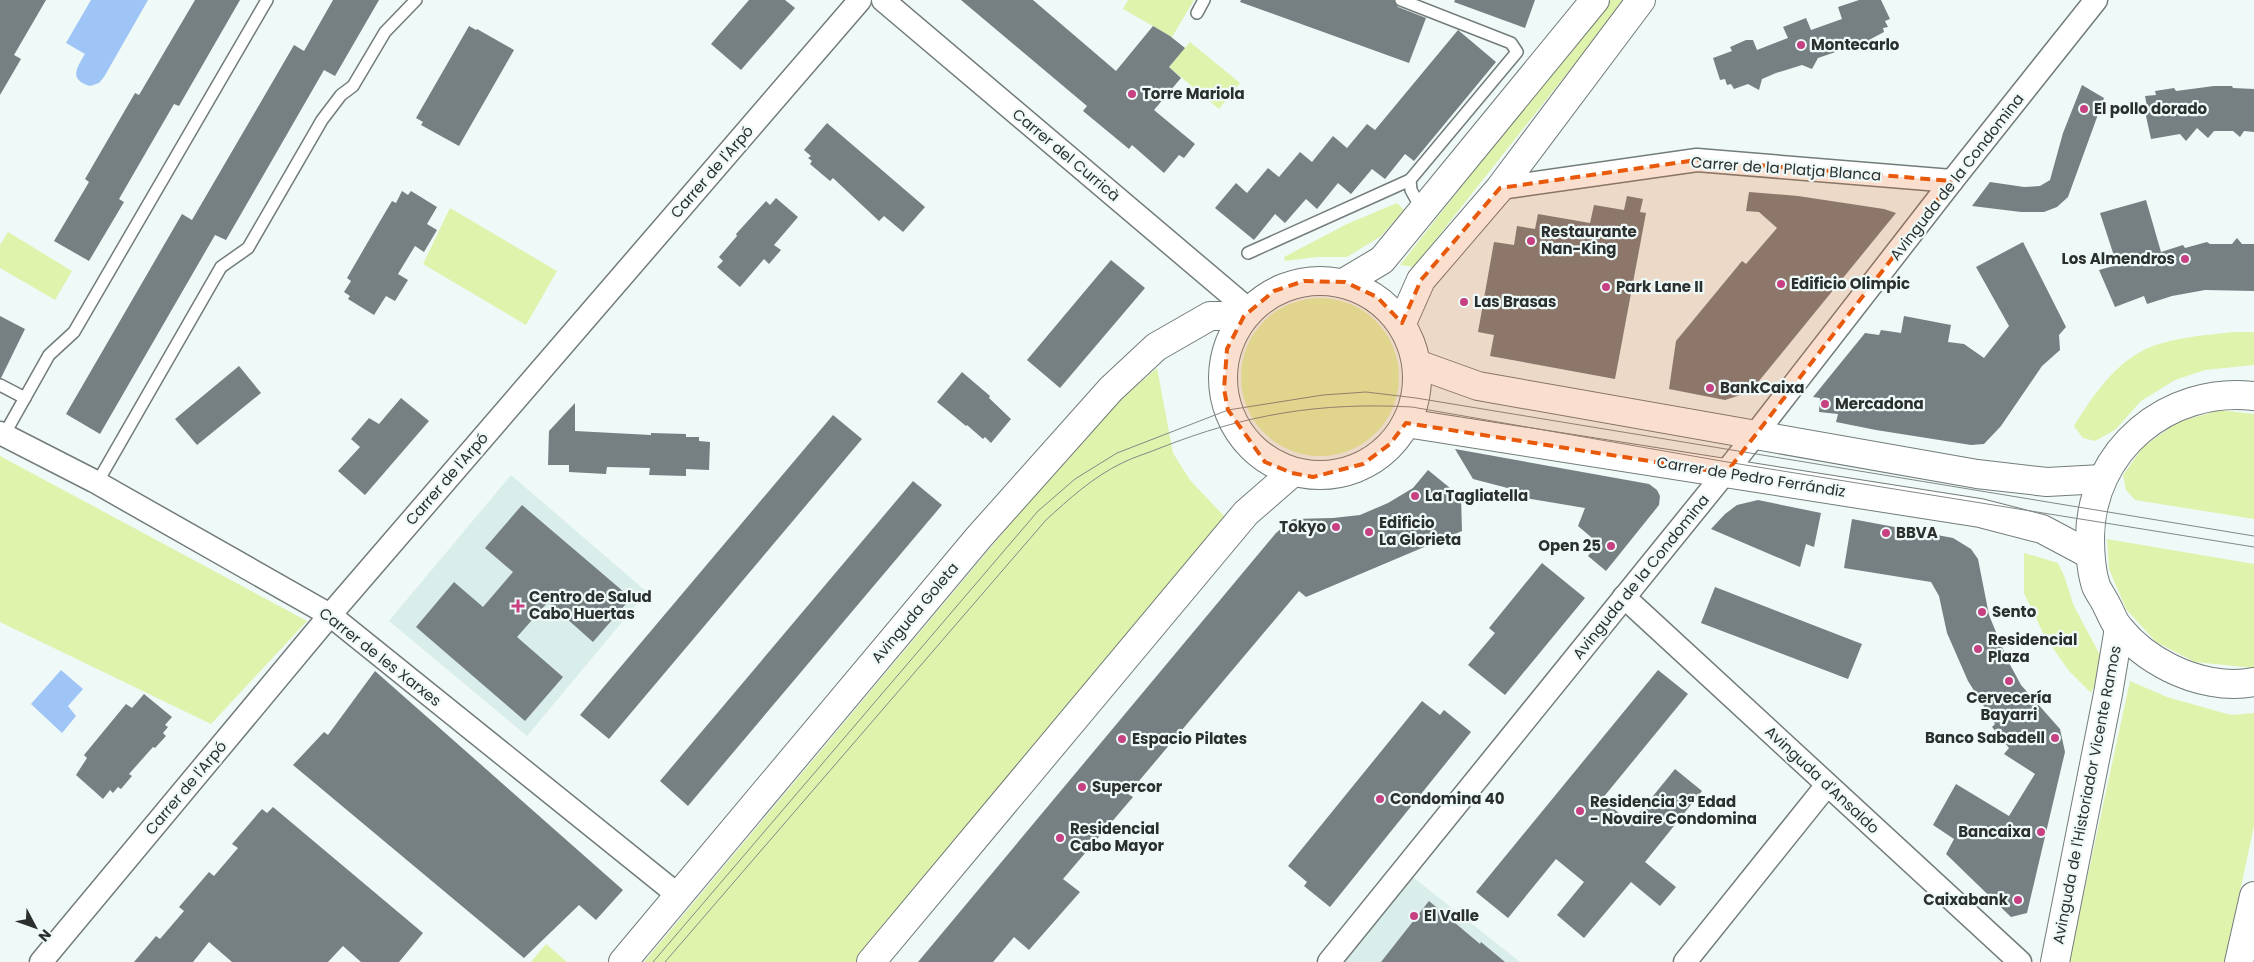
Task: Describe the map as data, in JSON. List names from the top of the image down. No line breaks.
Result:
{"streets":{"main road":["Carrer de Pedro Ferrándiz","Avinguda Goleta","Avinguda de l'Historiador Vicente Ramos"],"street":["Carrer del Curricà","Carrer de la Platja Blanca","Carrer de l'Arpó","Avinguda de la Condomina","Carrer de les Xarxes","Avinguda d'Ansaldo"]},"crossings":[["Carrer del Curricà","Avinguda Goleta"],["Carrer de la Platja Blanca","Avinguda de la Condomina"],["Carrer de l'Arpó","Carrer de les Xarxes"],["Avinguda de la Condomina","Carrer de Pedro Ferrándiz"],["Avinguda de la Condomina","Avinguda d'Ansaldo"],["Avinguda Goleta","Carrer de les Xarxes"]],"places":{"other":["Montecarlo","Torre Mariola","El pollo dorado","Restaurante Nan-King","Los Almendros","Edificio Olimpic","Park Lane II","Las Brasas","BankCaixa","Mercadona","La Tagliatella","Tokyo","Edificio La Glorieta","BBVA","Open 25","Sento","Residencial Plaza","Cervecería Bayarri","Banco Sabadell","Espacio Pilates","Supercor","Condomina 40","Residencia 3ª Edad - Novaire Condomina","Bancaixa","Residencial Cabo Mayor","Caixabank","El Valle"],"health":["Centro de Salud Cabo Huertas"]},"north":"bottom right"}
